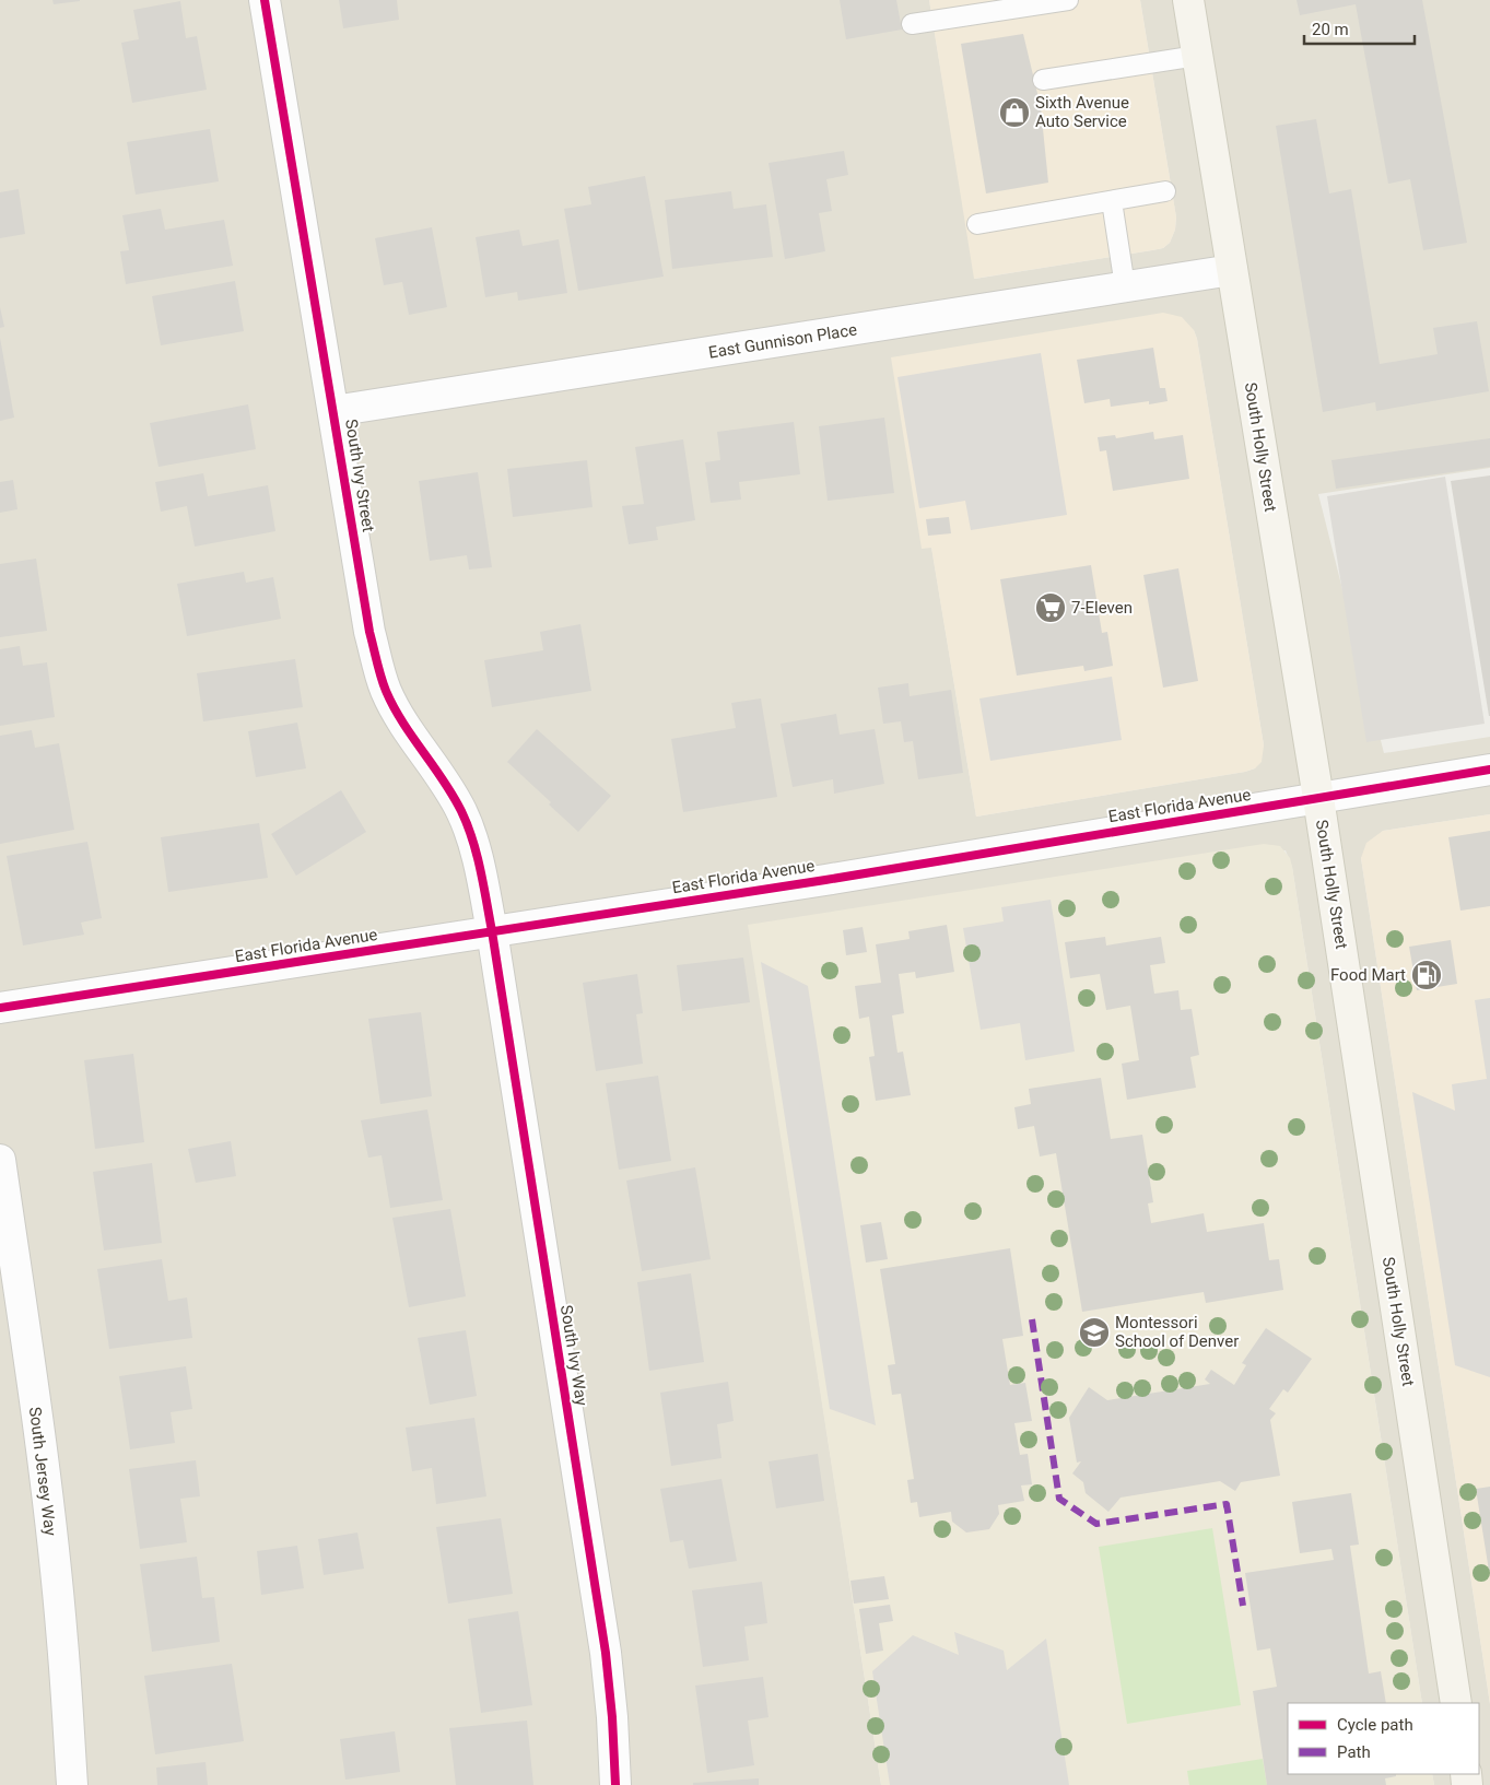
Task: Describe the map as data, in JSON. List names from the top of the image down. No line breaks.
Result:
{"streets":{"main road":["South Holly Street"],"street":["East Gunnison Place","South Ivy Street","East Florida Avenue","South Ivy Way","South Jersey Way"]},"crossings":[["East Gunnison Place","South Holly Street"],["East Gunnison Place","South Ivy Street"],["South Holly Street","East Florida Avenue"],["South Ivy Street","East Florida Avenue"],["South Ivy Street","South Ivy Way"],["East Florida Avenue","South Ivy Way"]],"places":{"shop":["Sixth Avenue Auto Service"],"supermarket":["7-Eleven"],"fuel station":["Food Mart"],"school or university":["Montessori School of Denver"]},"legend":["Cycle path","Path"],"scale_bar":"20 m"}
